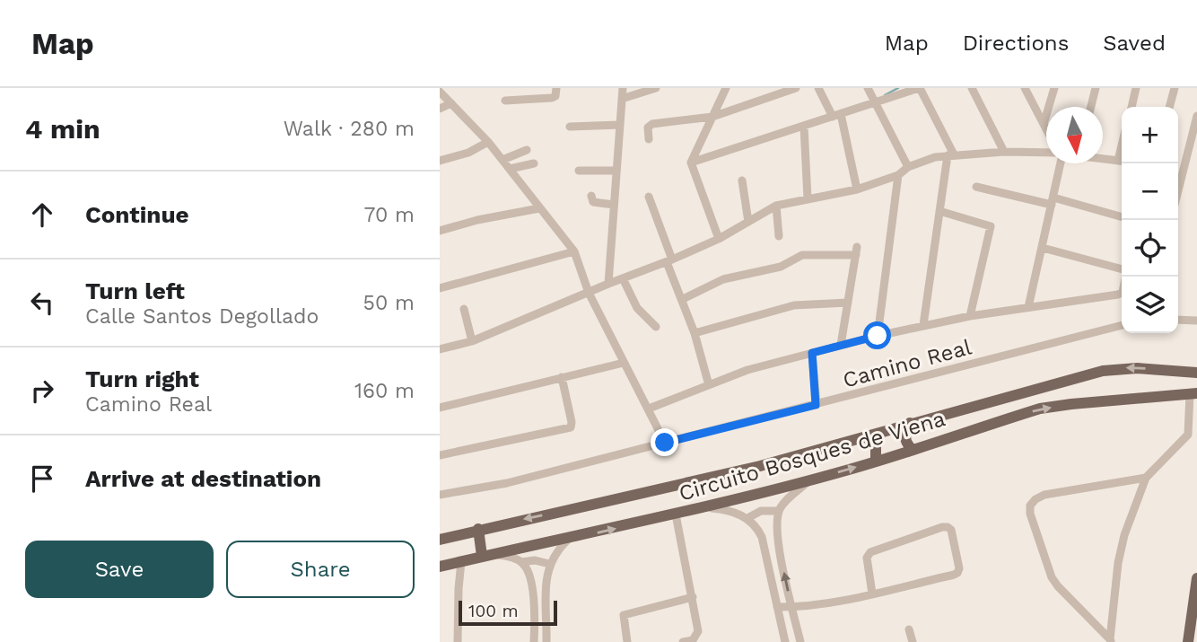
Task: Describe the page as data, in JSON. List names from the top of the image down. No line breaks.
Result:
{"streets":{"main road":["Circuito Bosques de Viena"],"street":["Camino Real"]},"scale_bar":"100 m","north":"bottom","page":{"header":"Map","nav":["Map","Directions","Saved"],"heading":["4 min","Walk · 280 m"],"map_buttons":["+","−"],"list":[["Continue","70 m"],["Turn left","Calle Santos Degollado","50 m"],["Turn right","Camino Real","160 m"],"Arrive at destination"],"buttons":["Save","Share"],"scale":"100 m"}}
